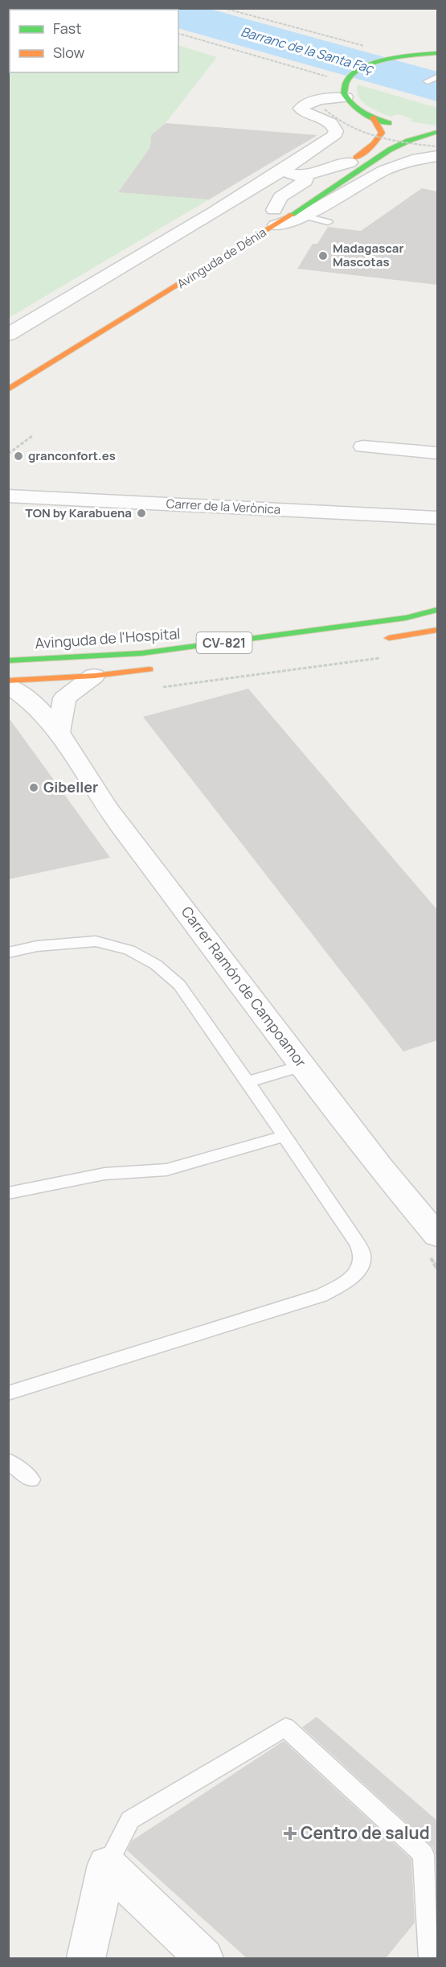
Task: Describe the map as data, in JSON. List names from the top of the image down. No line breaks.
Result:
{"streets":{"main road":["Avinguda de Dénia","Avinguda de l'Hospital","CV-821"],"street":["Carrer de la Verònica","Carrer Ramón de Campoamor"]},"water":["Barranc de la Santa Faç"],"places":{"other":["Madagascar Mascotas","granconfort.es","TON by Karabuena","Gibeller"],"health":["Centro de salud"]},"legend":["Fast","Slow"]}
